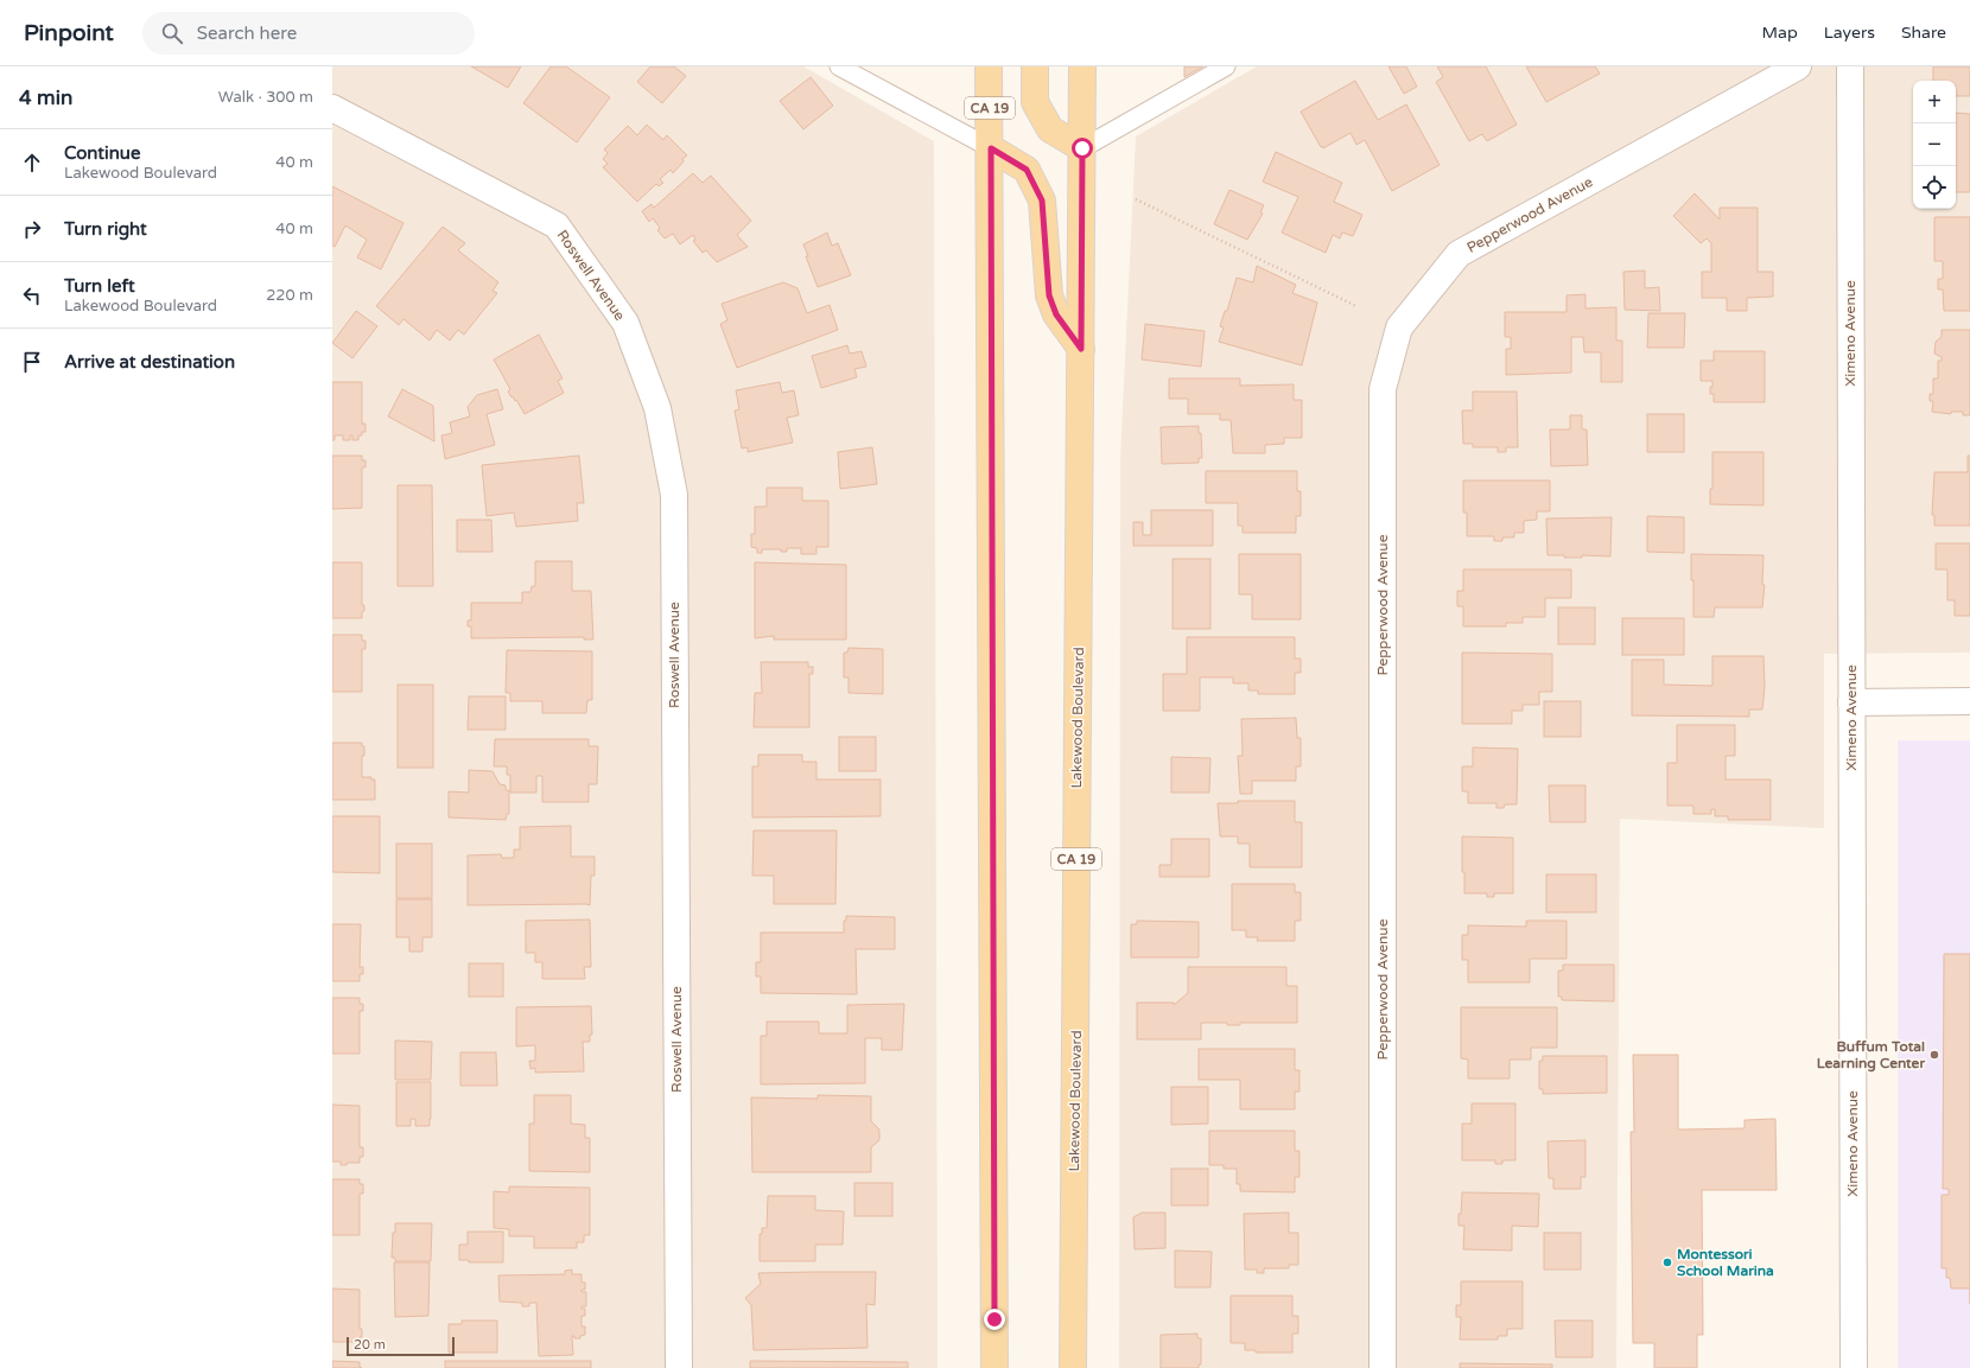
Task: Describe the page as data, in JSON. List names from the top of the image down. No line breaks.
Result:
{"streets":{"main road":["CA 19","Lakewood Boulevard"],"street":["Pepperwood Avenue","Roswell Avenue","Ximeno Avenue"]},"places":["Buffum Total Learning Center","Montessori School Marina"],"scale_bar":"20 m","page":{"header":"Pinpoint","search":"Search here","nav":["Map","Layers","Share"],"heading":["4 min","Walk · 300 m"],"map_buttons":["+","−"],"list":[["Continue","Lakewood Boulevard","40 m"],["Turn right","40 m"],["Turn left","Lakewood Boulevard","220 m"],"Arrive at destination"],"scale":"20 m"}}
